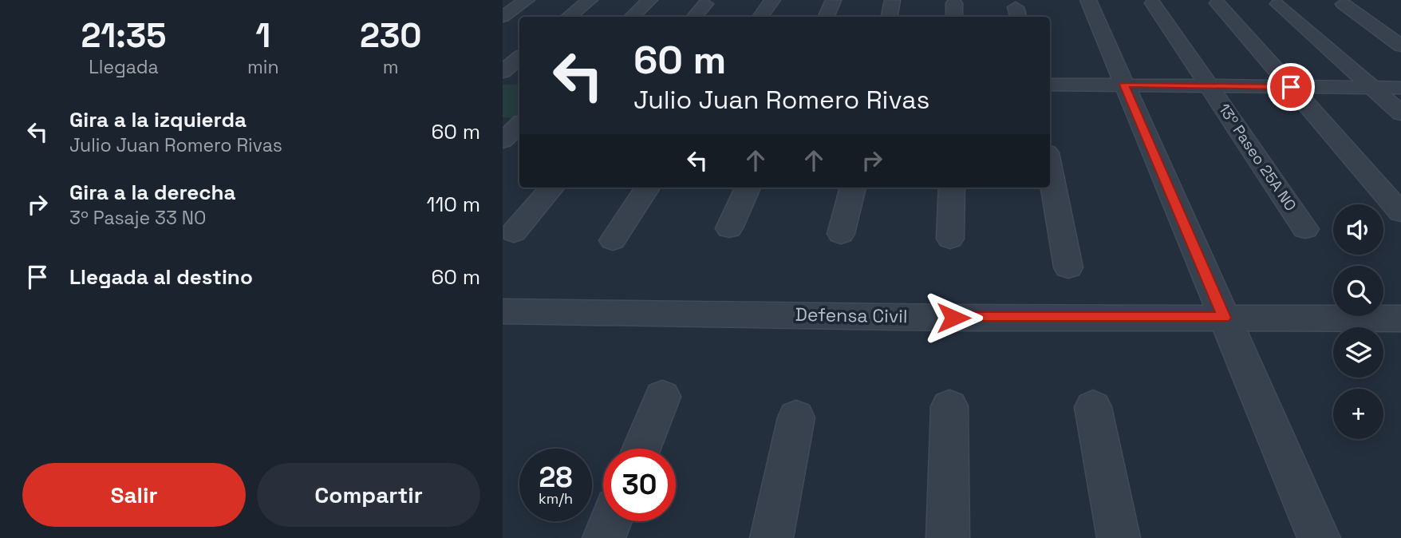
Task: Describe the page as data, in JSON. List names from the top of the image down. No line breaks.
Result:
{"streets":{"street":["13º Paseo 25A NO","Defensa Civil"]},"page":{"eta":["21:35","Llegada","1","min","230","m"],"turn":["60 m","Julio Juan Romero Rivas"],"list":[{"name":"Gira a la izquierda","note":"Julio Juan Romero Rivas","value":"60 m"},{"name":"Gira a la derecha","note":"3º Pasaje 33 NO","value":"110 m"},{"name":"Llegada al destino","value":"60 m"}],"map_buttons":"+","speed":"28 km/h","limit":"30","buttons":["Salir","Compartir"]}}
